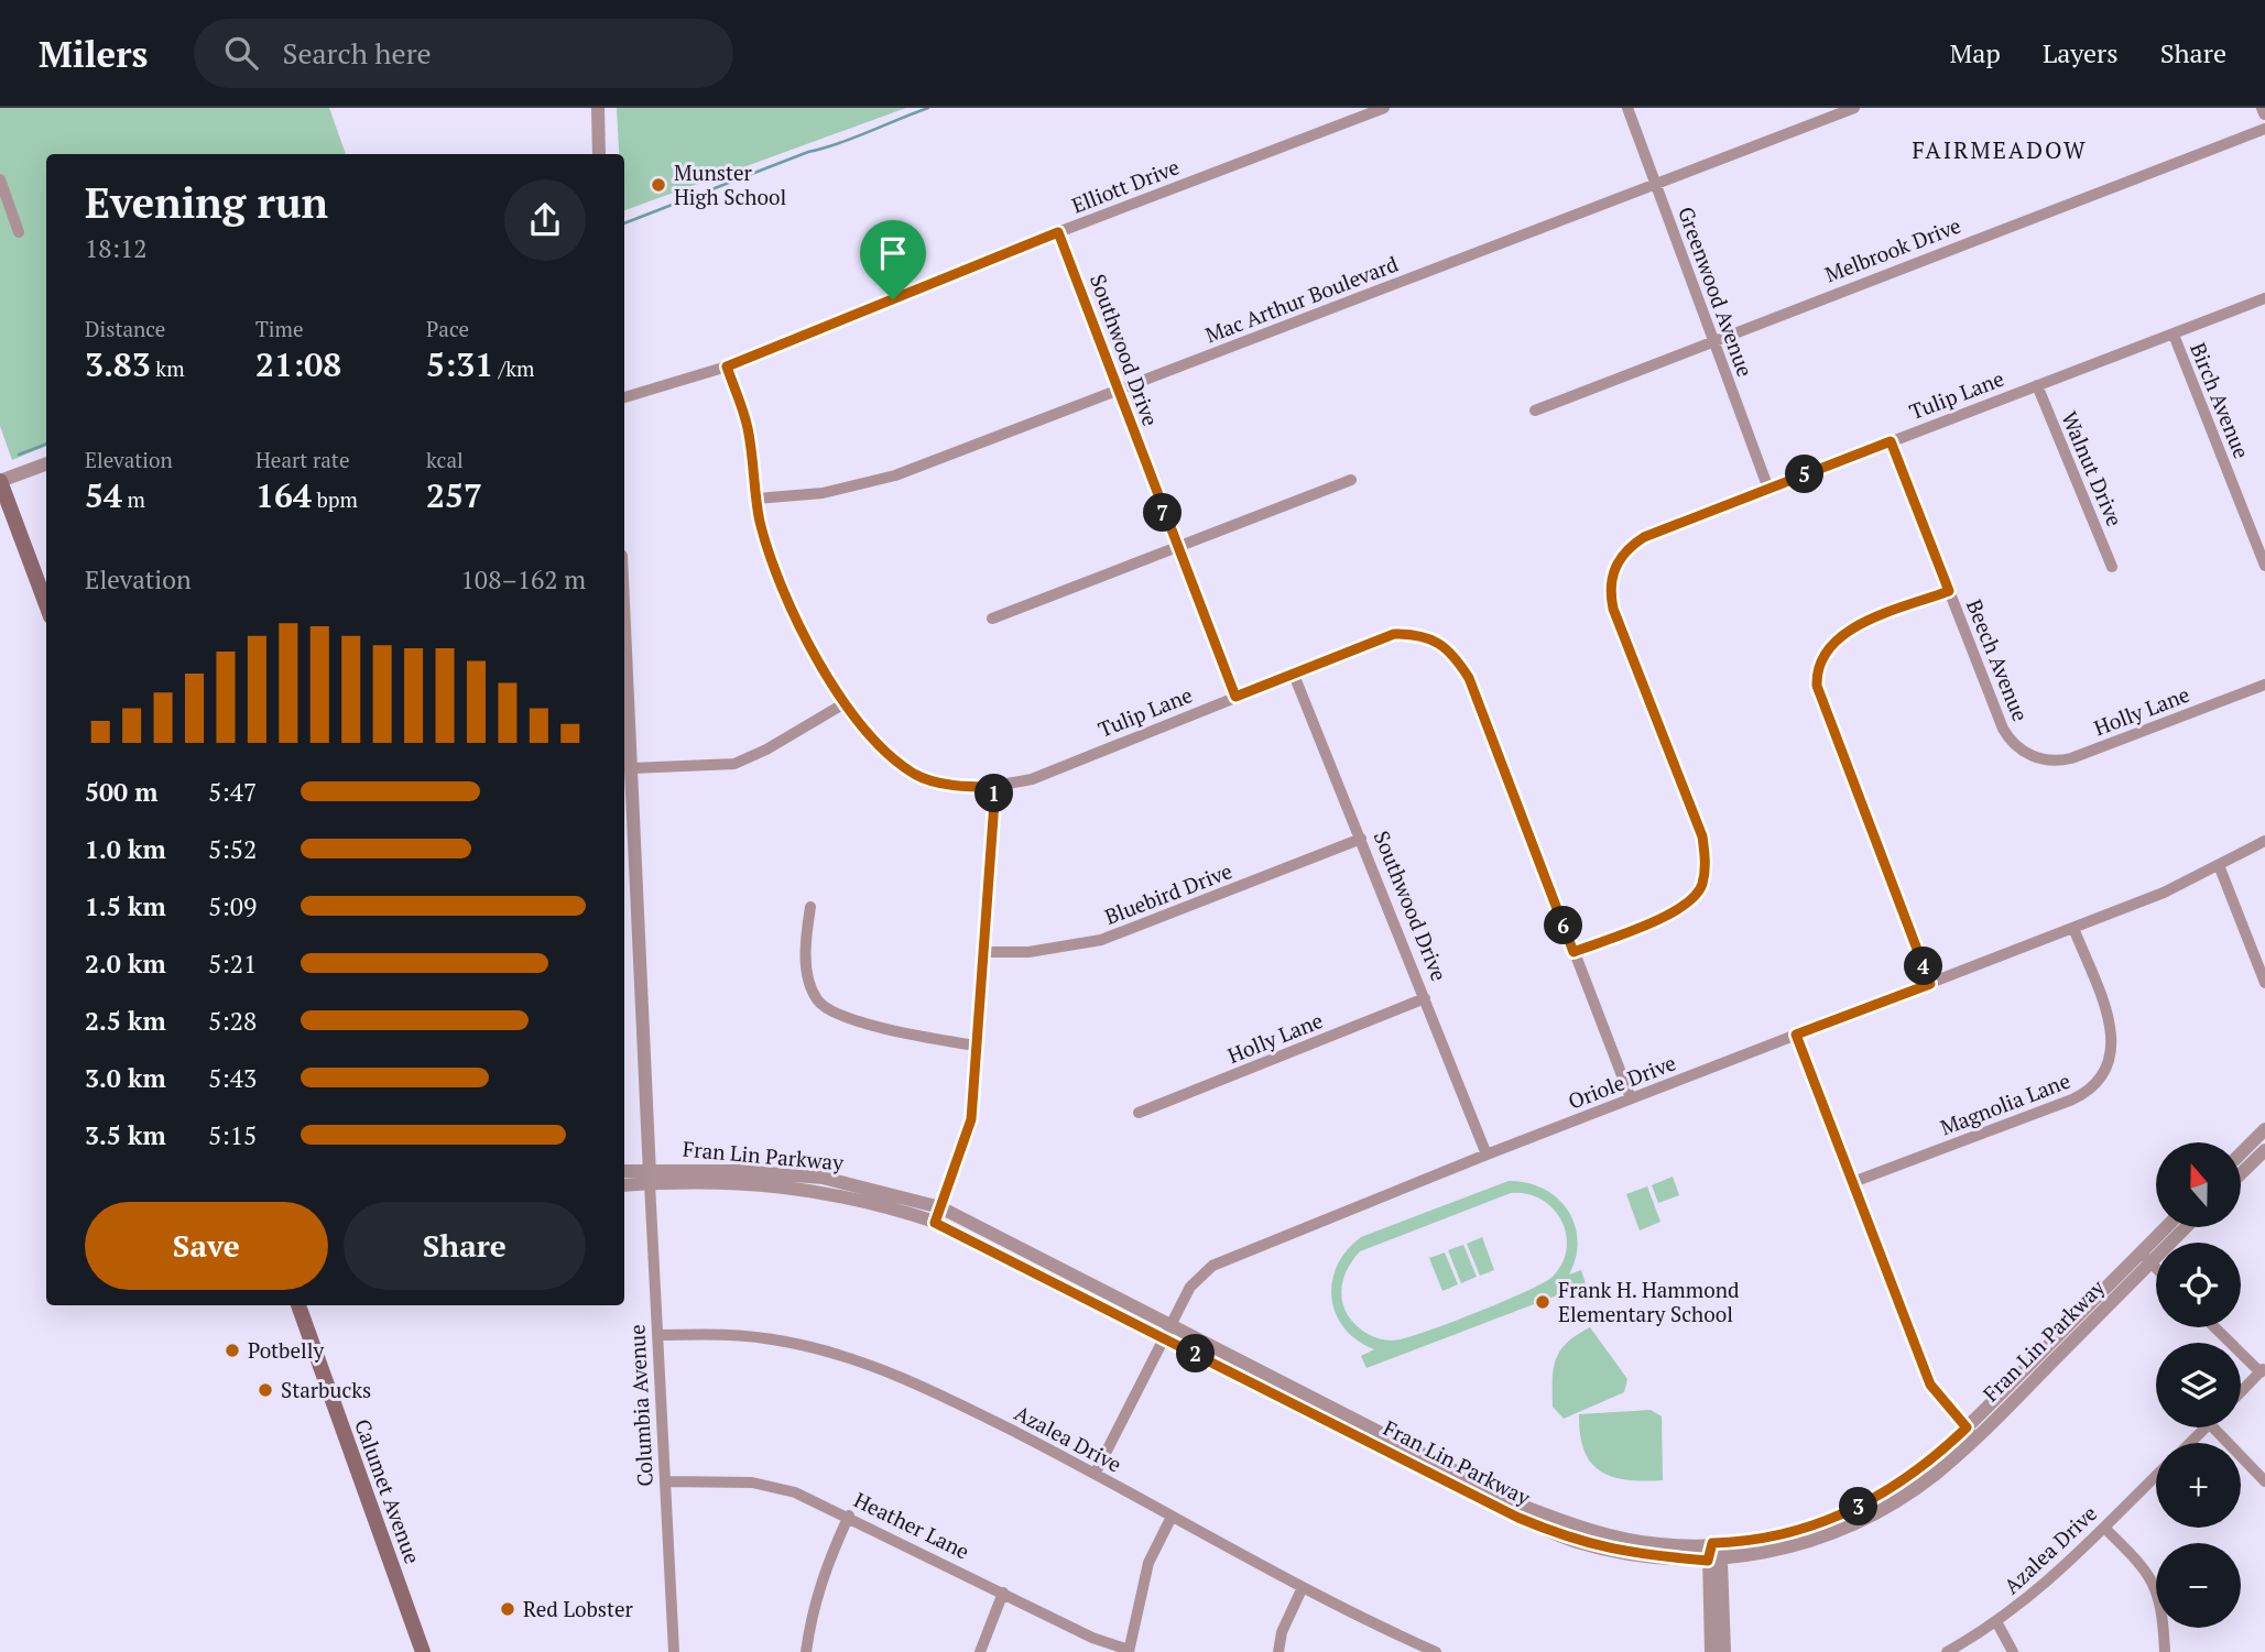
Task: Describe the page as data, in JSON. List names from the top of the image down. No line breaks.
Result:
{"streets":{"main road":["Calumet Avenue"],"street":["Elliott Drive","Melbrook Drive","Greenwood Avenue","Mac Arthur Boulevard","Southwood Drive","Tulip Lane","Birch Avenue","Walnut Drive","Beech Avenue","Holly Lane","Bluebird Drive","Oriole Drive","Magnolia Lane","Fran Lin Parkway","Columbia Avenue","Azalea Drive","Heather Lane"]},"crossings":[["Elliott Drive","Southwood Drive"],["Elliott Drive","Tulip Lane"],["Melbrook Drive","Greenwood Avenue"],["Greenwood Avenue","Mac Arthur Boulevard"],["Greenwood Avenue","Tulip Lane"],["Mac Arthur Boulevard","Southwood Drive"],["Mac Arthur Boulevard","Tulip Lane"],["Southwood Drive","Tulip Lane"],["Southwood Drive","Holly Lane"],["Southwood Drive","Bluebird Drive"],["Southwood Drive","Oriole Drive"],["Tulip Lane","Birch Avenue"],["Tulip Lane","Walnut Drive"],["Tulip Lane","Beech Avenue"],["Tulip Lane","Oriole Drive"],["Beech Avenue","Holly Lane"],["Oriole Drive","Magnolia Lane"],["Oriole Drive","Fran Lin Parkway"],["Oriole Drive","Azalea Drive"],["Fran Lin Parkway","Columbia Avenue"],["Columbia Avenue","Azalea Drive"],["Columbia Avenue","Heather Lane"]],"districts":["FAIRMEADOW"],"places":["Munster High School","Frank H. Hammond Elementary School","Potbelly","Starbucks","Red Lobster"],"north":"top","page":{"header":"Milers","search":"Search here","nav":["Map","Layers","Share"],"heading":["Evening run","18:12"],"stats":[["Distance","3.83 km"],["Time","21:08"],["Pace","5:31 /km"],["Elevation","54 m"],["Heart rate","164 bpm"],["kcal","257"]],"pins":["5","7","1","6","4","2","3"],"chart":["Elevation","108–162 m"],"list":[{"name":"500 m","note":"5:47"},{"name":"1.0 km","note":"5:52"},{"name":"1.5 km","note":"5:09"},{"name":"2.0 km","note":"5:21"},{"name":"2.5 km","note":"5:28"},{"name":"3.0 km","note":"5:43"},{"name":"3.5 km","note":"5:15"}],"map_buttons":["+","−"],"buttons":["Save","Share"]}}
